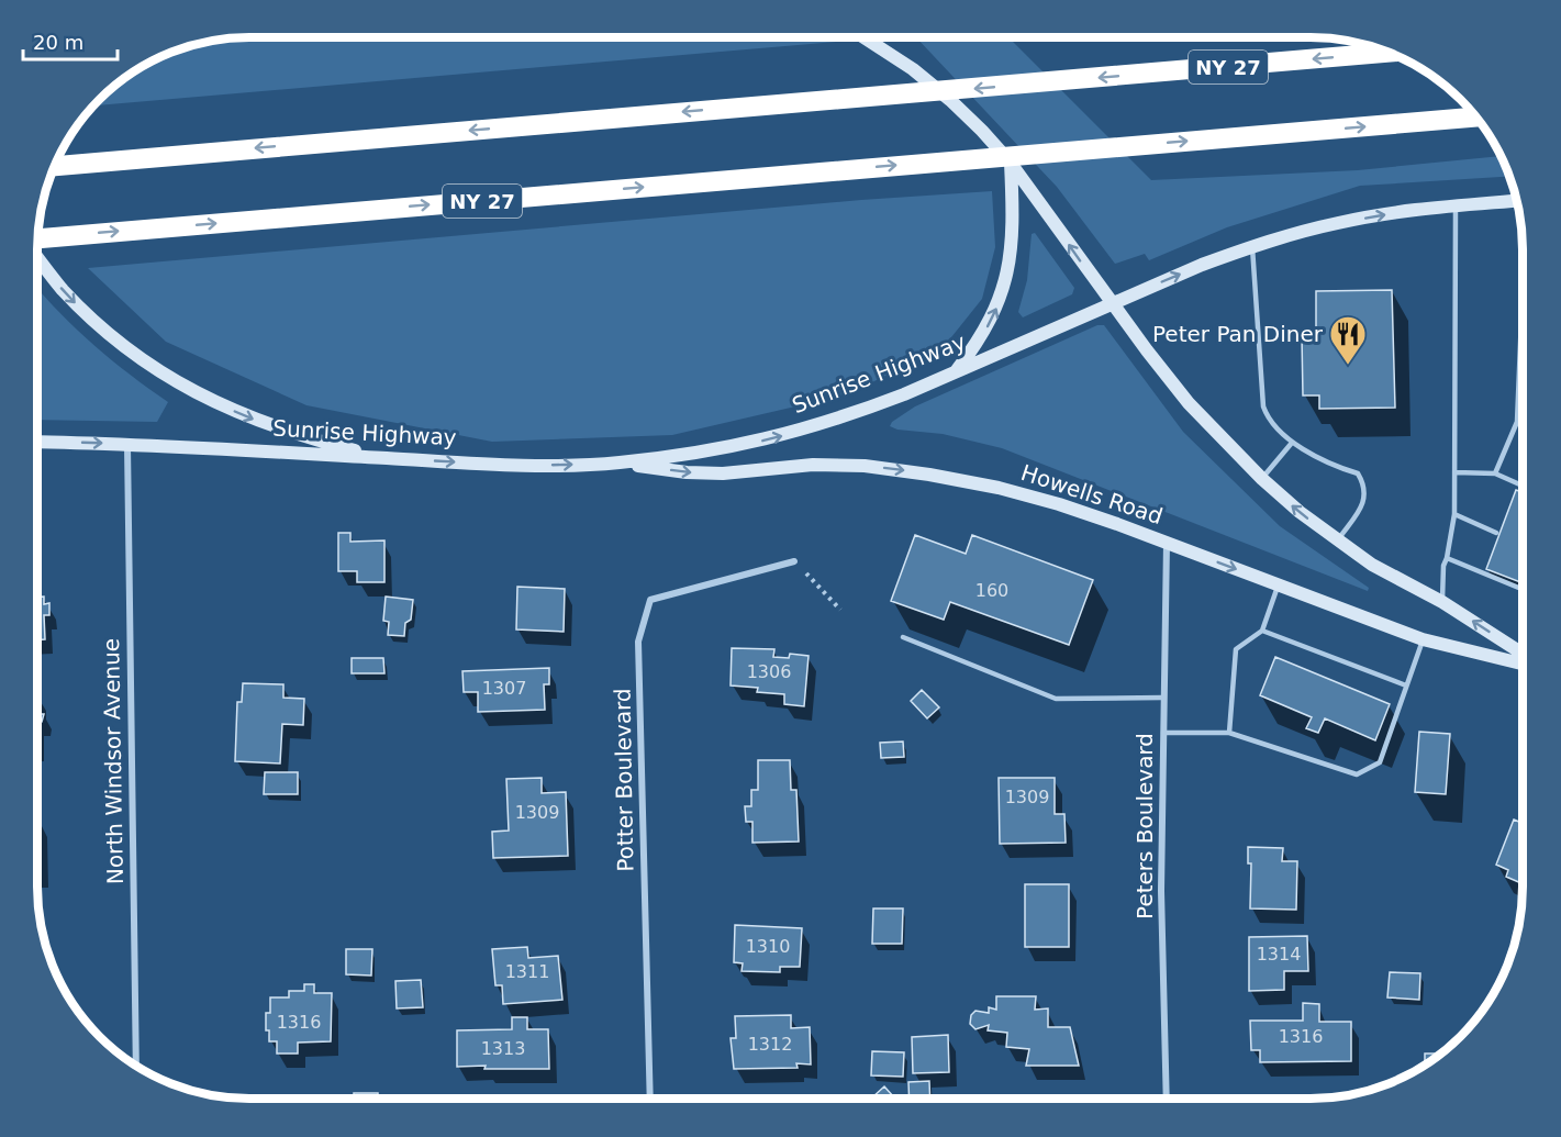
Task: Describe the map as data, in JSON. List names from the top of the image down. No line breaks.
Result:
{"streets":{"highway":["NY 27"],"main road":["Sunrise Highway","Howells Road"],"street":["North Windsor Avenue","Potter Boulevard","Peters Boulevard"]},"crossings":[["Sunrise Highway","Howells Road"],["Sunrise Highway","North Windsor Avenue"],["Howells Road","Peters Boulevard"]],"one_way":["Sunrise Highway","Howells Road"],"places":{"restaurant":["Peter Pan Diner"]},"house_numbers":["160","1306","1307","1309","1309","1310","1314","1311","1316","1316","1312","1313"],"scale_bar":"20 m"}
